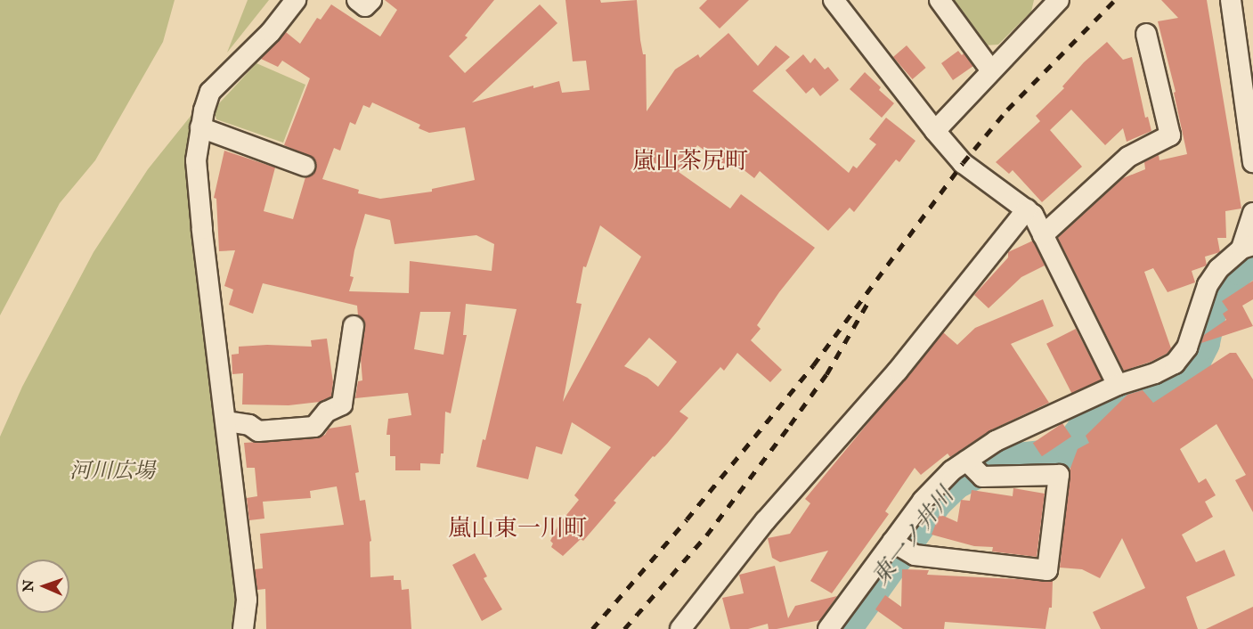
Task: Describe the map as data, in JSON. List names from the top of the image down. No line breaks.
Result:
{"districts":["嵐山茶尻町","嵐山東一川町"],"water":["東一ノ井川"],"parks":["河川広場"],"north":"left"}
